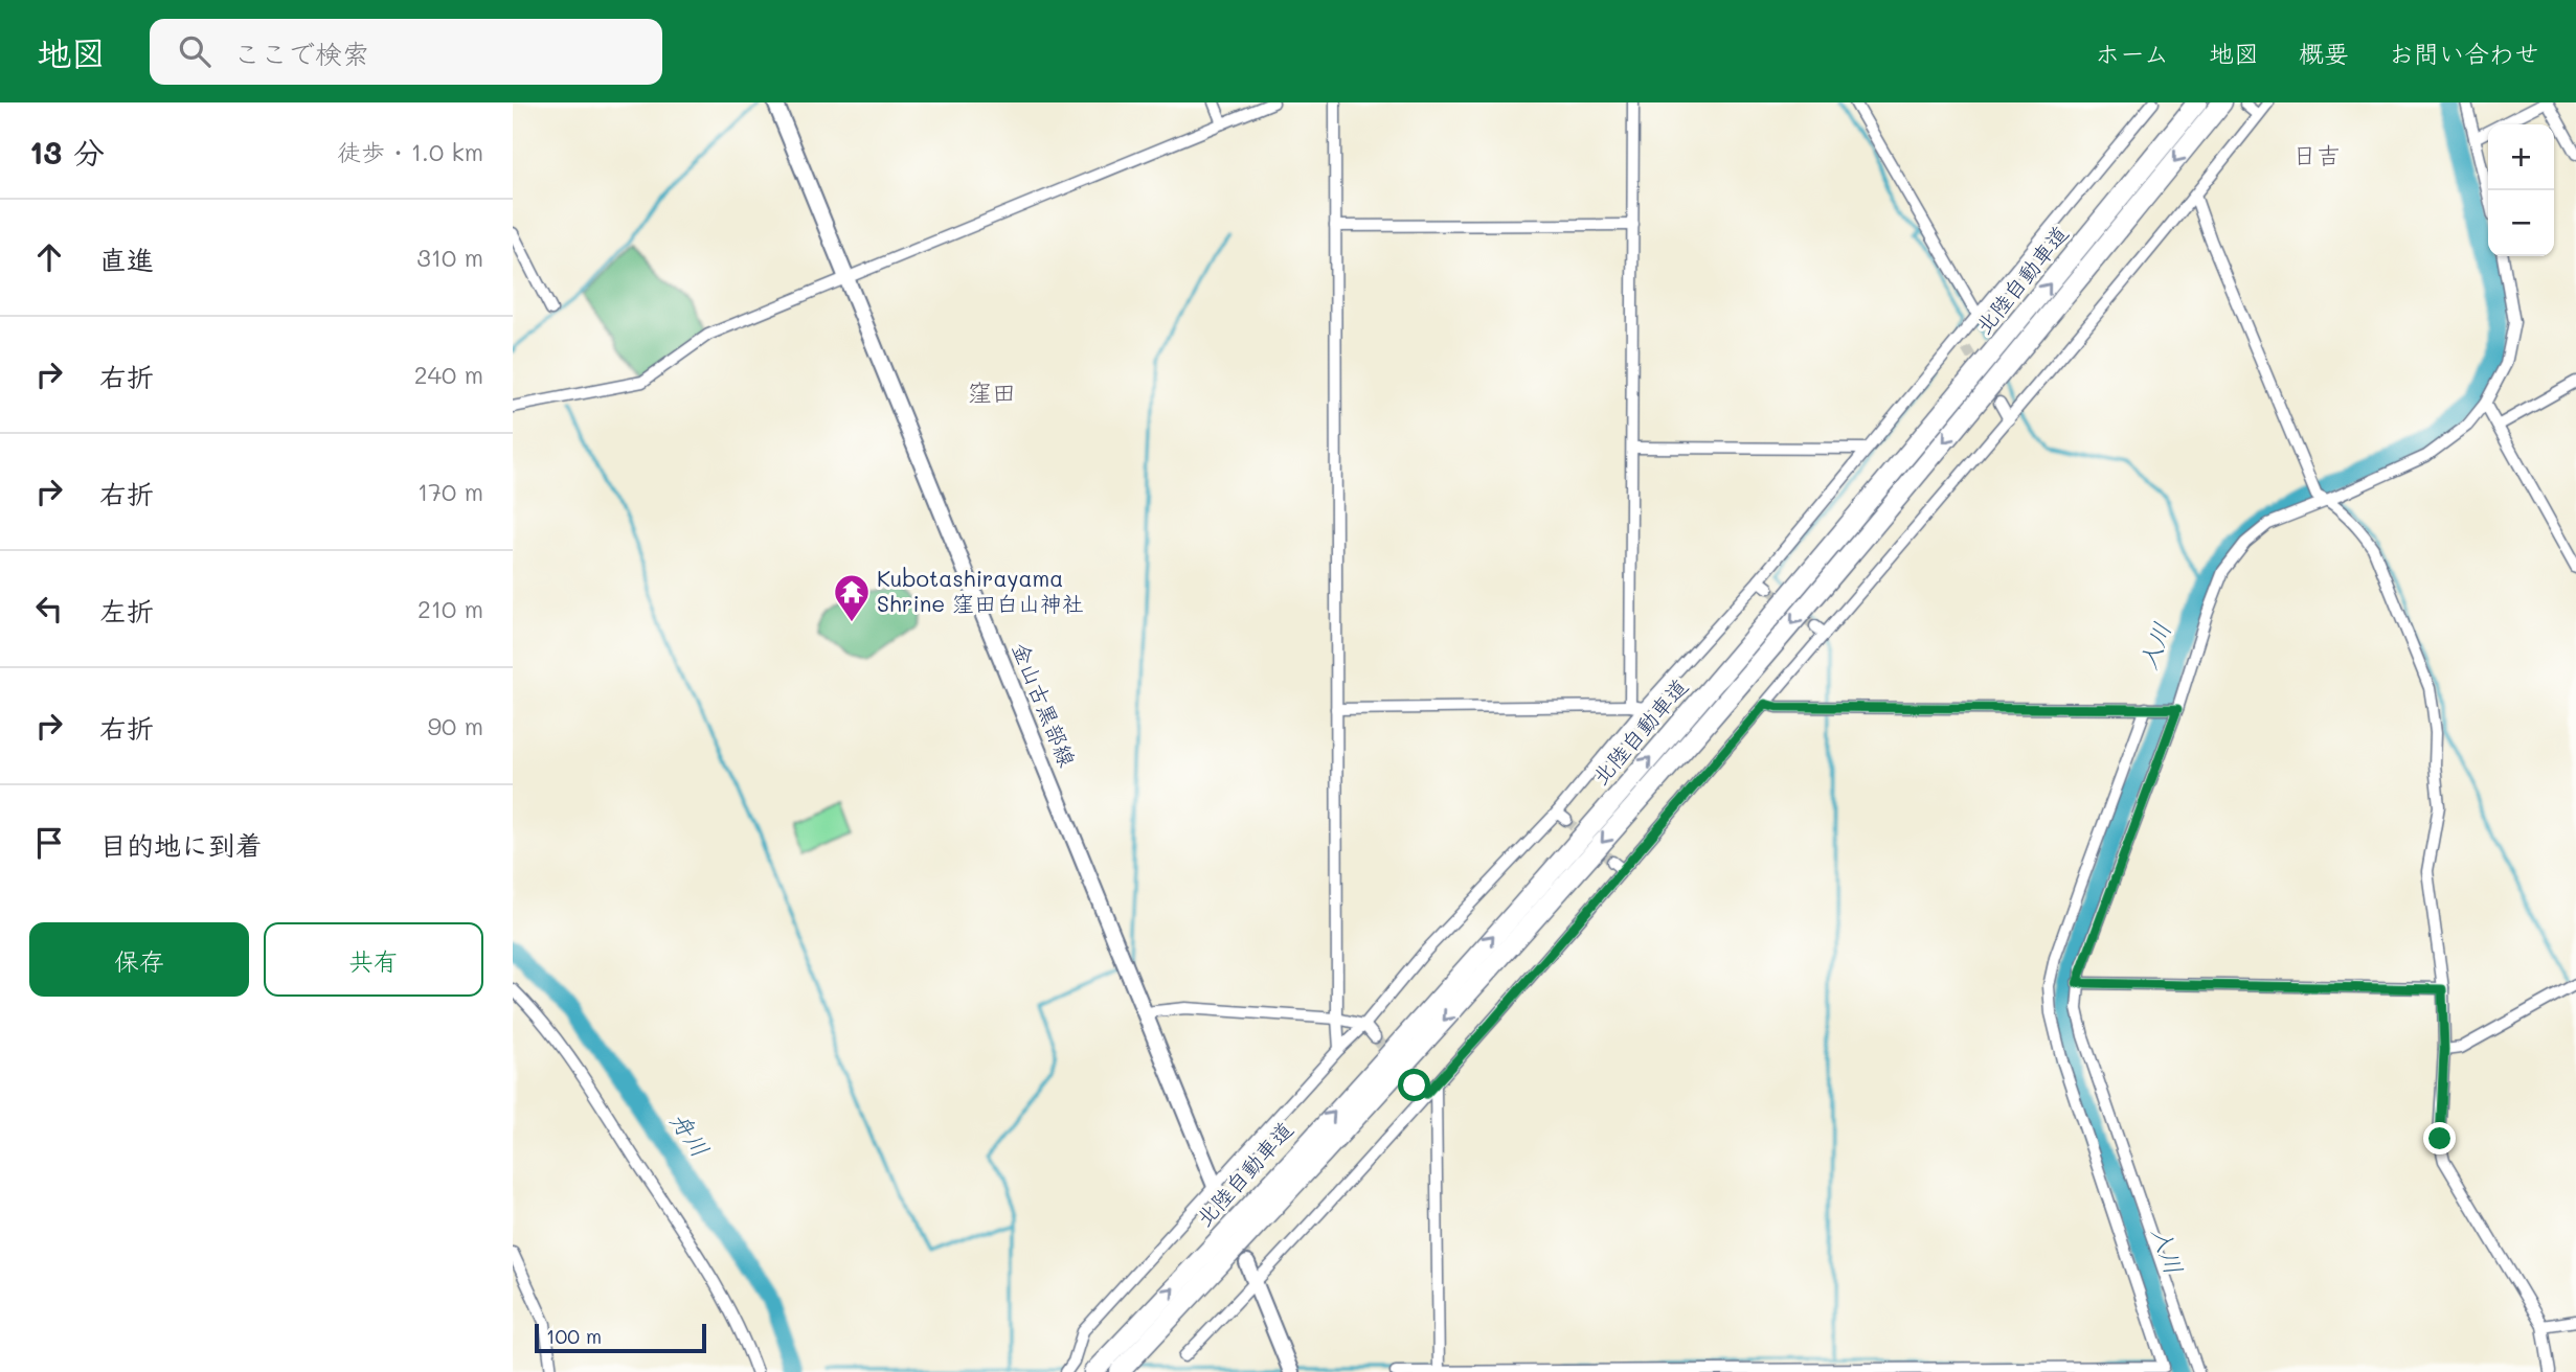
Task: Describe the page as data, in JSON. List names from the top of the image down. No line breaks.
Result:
{"streets":{"highway":["北陸自動車道"],"main road":["金山古黒部線"]},"districts":["日吉","窪田"],"water":["入川","舟川"],"places":{"temple":["Kubotashirayama Shrine 窪田白山神社"]},"scale_bar":"100 m","page":{"header":"地図","search":"ここで検索","nav":["ホーム","地図","概要","お問い合わせ"],"heading":["13 分","徒歩 · 1.0 km"],"map_buttons":["+","−"],"list":[["直進","310 m"],["右折","240 m"],["右折","170 m"],["左折","210 m"],["右折","90 m"],"目的地に到着"],"buttons":["保存","共有"],"scale":"100 m"}}
